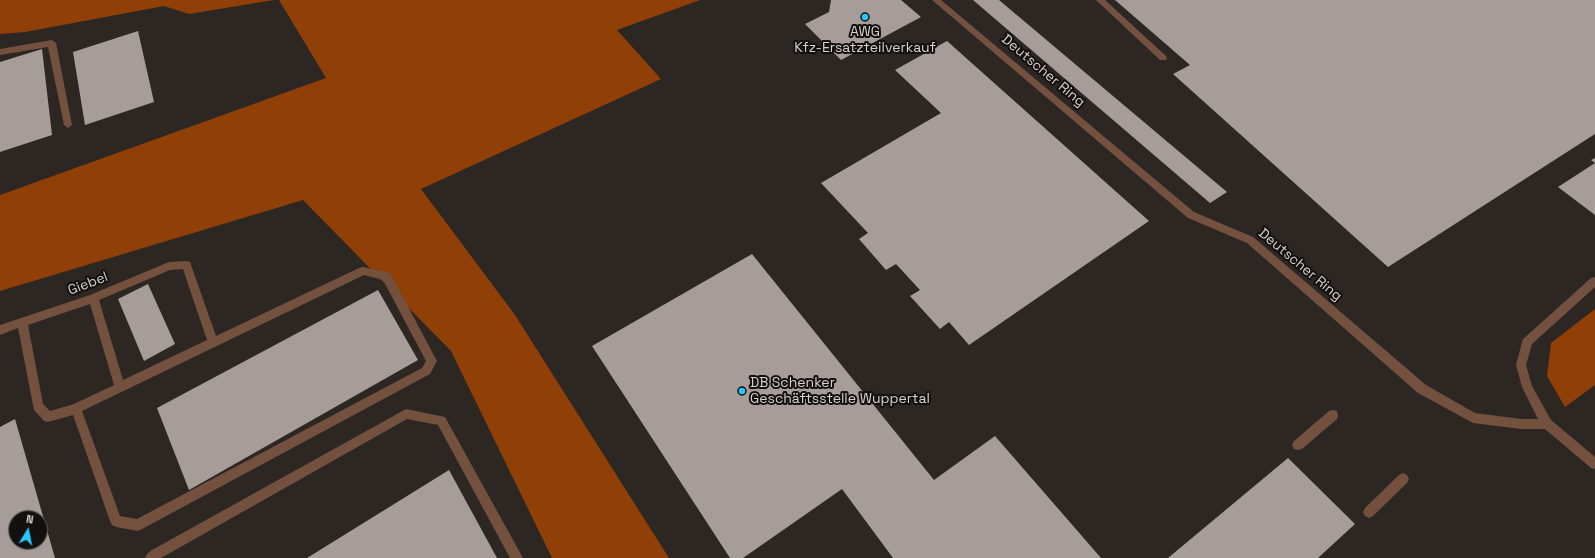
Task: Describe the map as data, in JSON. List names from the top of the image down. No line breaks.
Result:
{"streets":{"street":["Deutscher Ring","Giebel"]},"places":["AWG Kfz-Ersatzteilverkauf","DB Schenker Geschäftsstelle Wuppertal"],"north":"top"}
